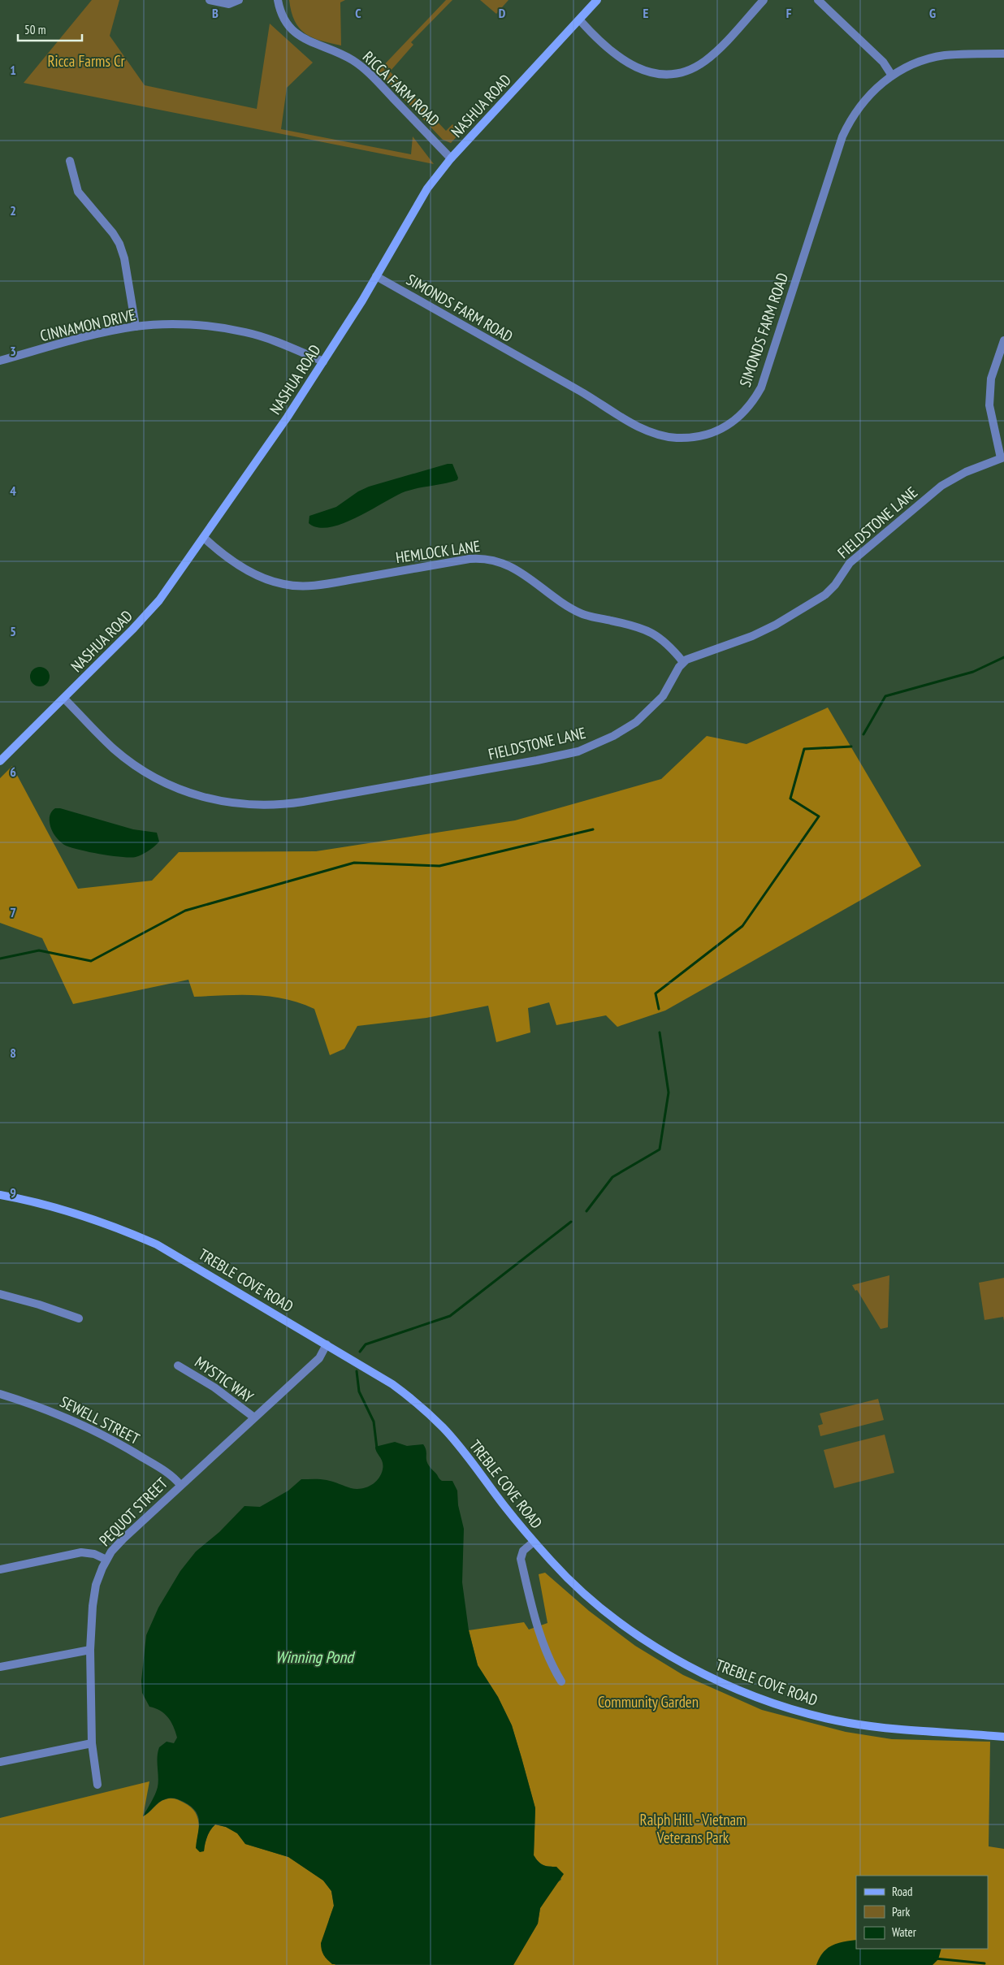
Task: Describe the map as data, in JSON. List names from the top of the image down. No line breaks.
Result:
{"streets":{"main road":["NASHUA ROAD","TREBLE COVE ROAD"],"street":["RICCA FARM ROAD","SIMONDS FARM ROAD","CINNAMON DRIVE","FIELDSTONE LANE","HEMLOCK LANE","MYSTIC WAY","SEWELL STREET","PEQUOT STREET"]},"crossings":[["RICCA FARM ROAD","NASHUA ROAD"],["NASHUA ROAD","SIMONDS FARM ROAD"],["NASHUA ROAD","CINNAMON DRIVE"],["NASHUA ROAD","FIELDSTONE LANE"],["NASHUA ROAD","HEMLOCK LANE"],["FIELDSTONE LANE","HEMLOCK LANE"],["TREBLE COVE ROAD","PEQUOT STREET"],["MYSTIC WAY","PEQUOT STREET"],["SEWELL STREET","PEQUOT STREET"]],"water":["Winning Pond"],"parks":["Ricca Farms Cr","Community Garden","Ralph Hill - Vietnam Veterans Park"],"legend":["Road","Park","Water"],"scale_bar":"50 m","grid":{"columns":["B","C","D","E","F","G"],"rows":["1","2","3","4","5","6","7","8","9"]}}
